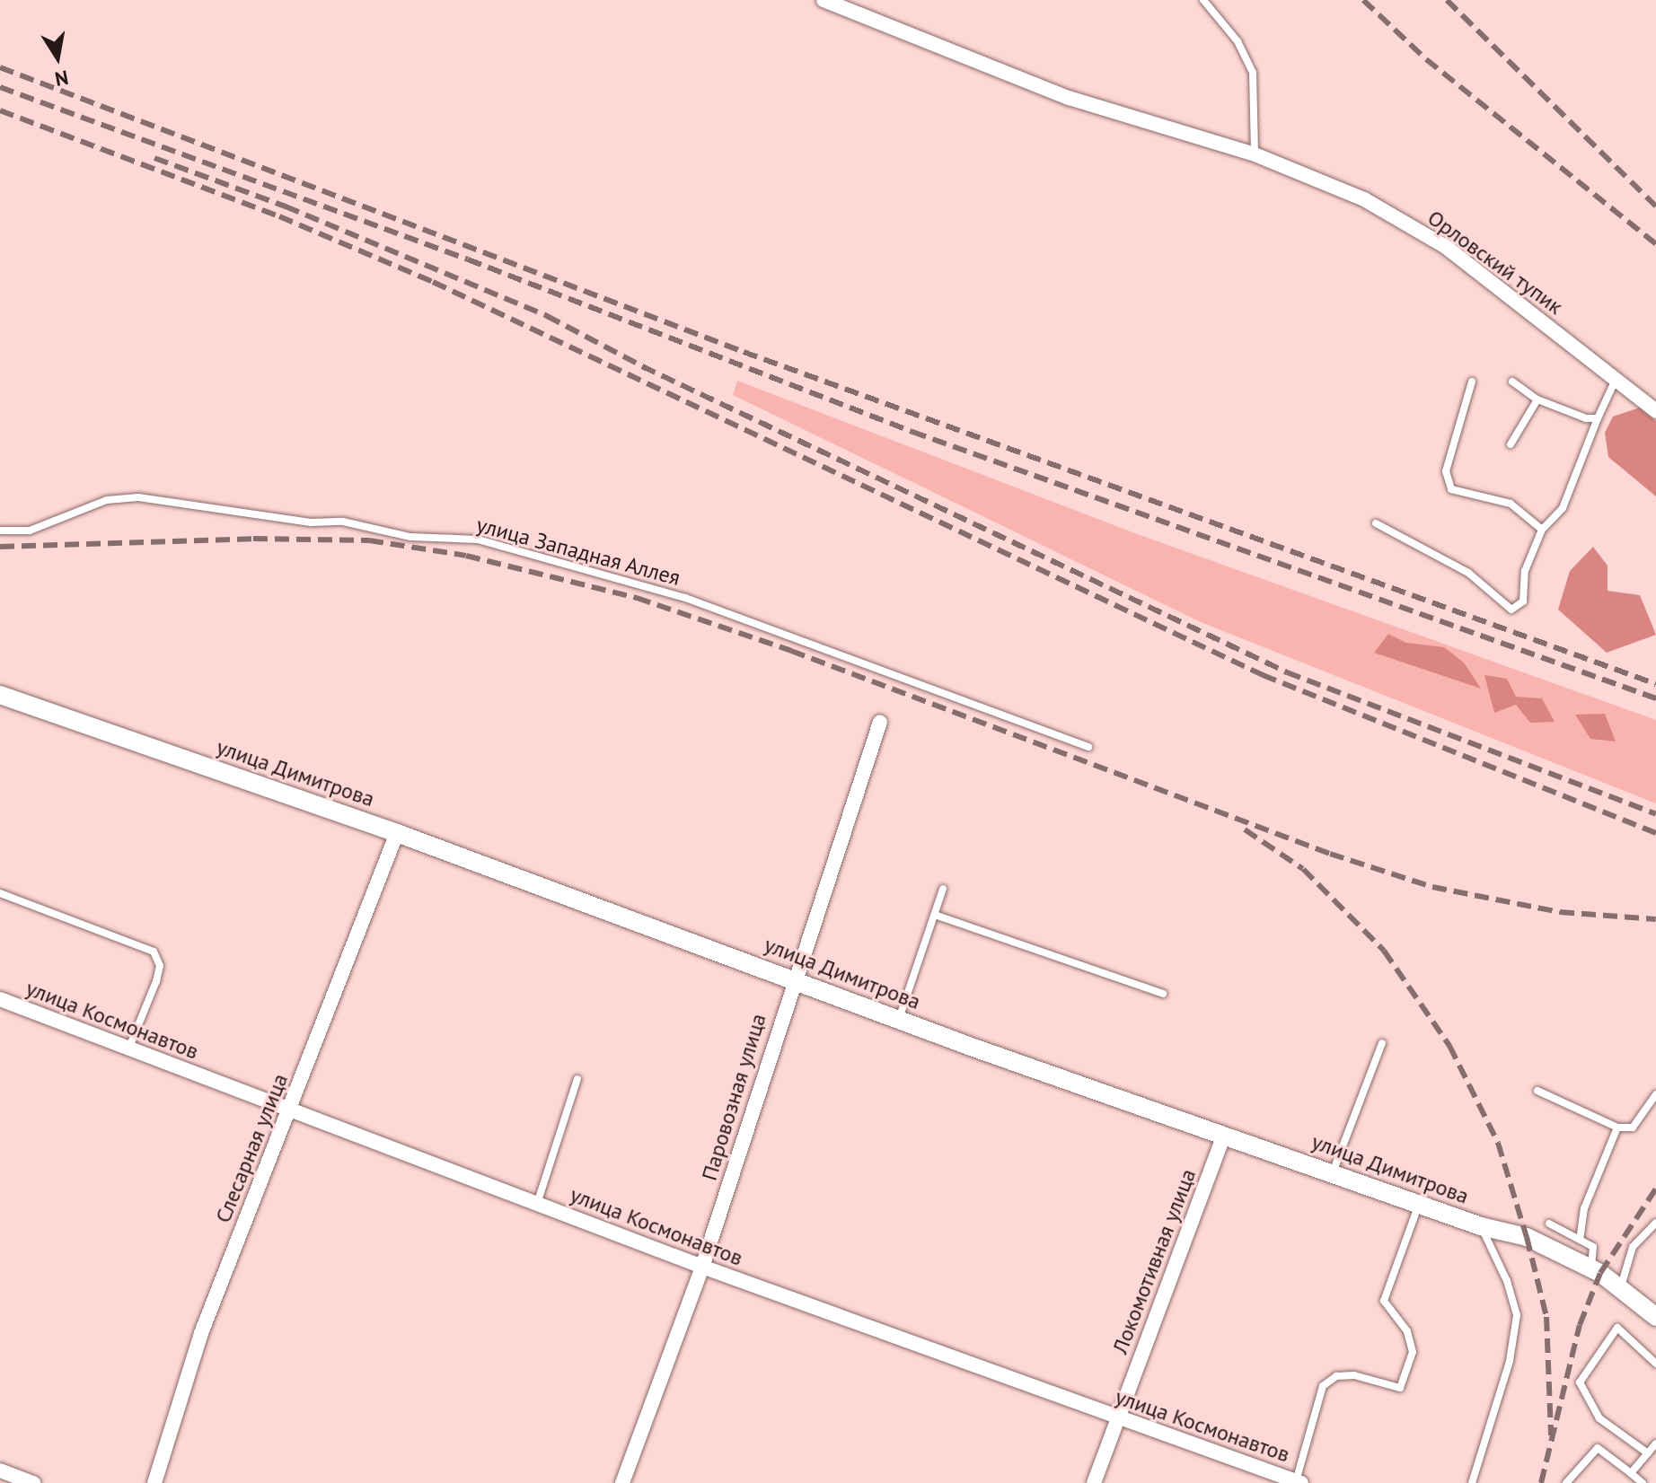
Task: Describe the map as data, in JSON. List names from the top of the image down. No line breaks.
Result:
{"streets":{"street":["Орловский тупик","улица Димитрова","улица Космонавтов","Паровозная улица","Слесарная улица","Локомотивная улица"],"lane":["улица Западная Аллея"]},"crossings":[["улица Димитрова","Паровозная улица"],["улица Димитрова","Слесарная улица"],["улица Димитрова","Локомотивная улица"],["улица Космонавтов","Паровозная улица"],["улица Космонавтов","Слесарная улица"],["улица Космонавтов","Локомотивная улица"]],"north":"bottom"}
